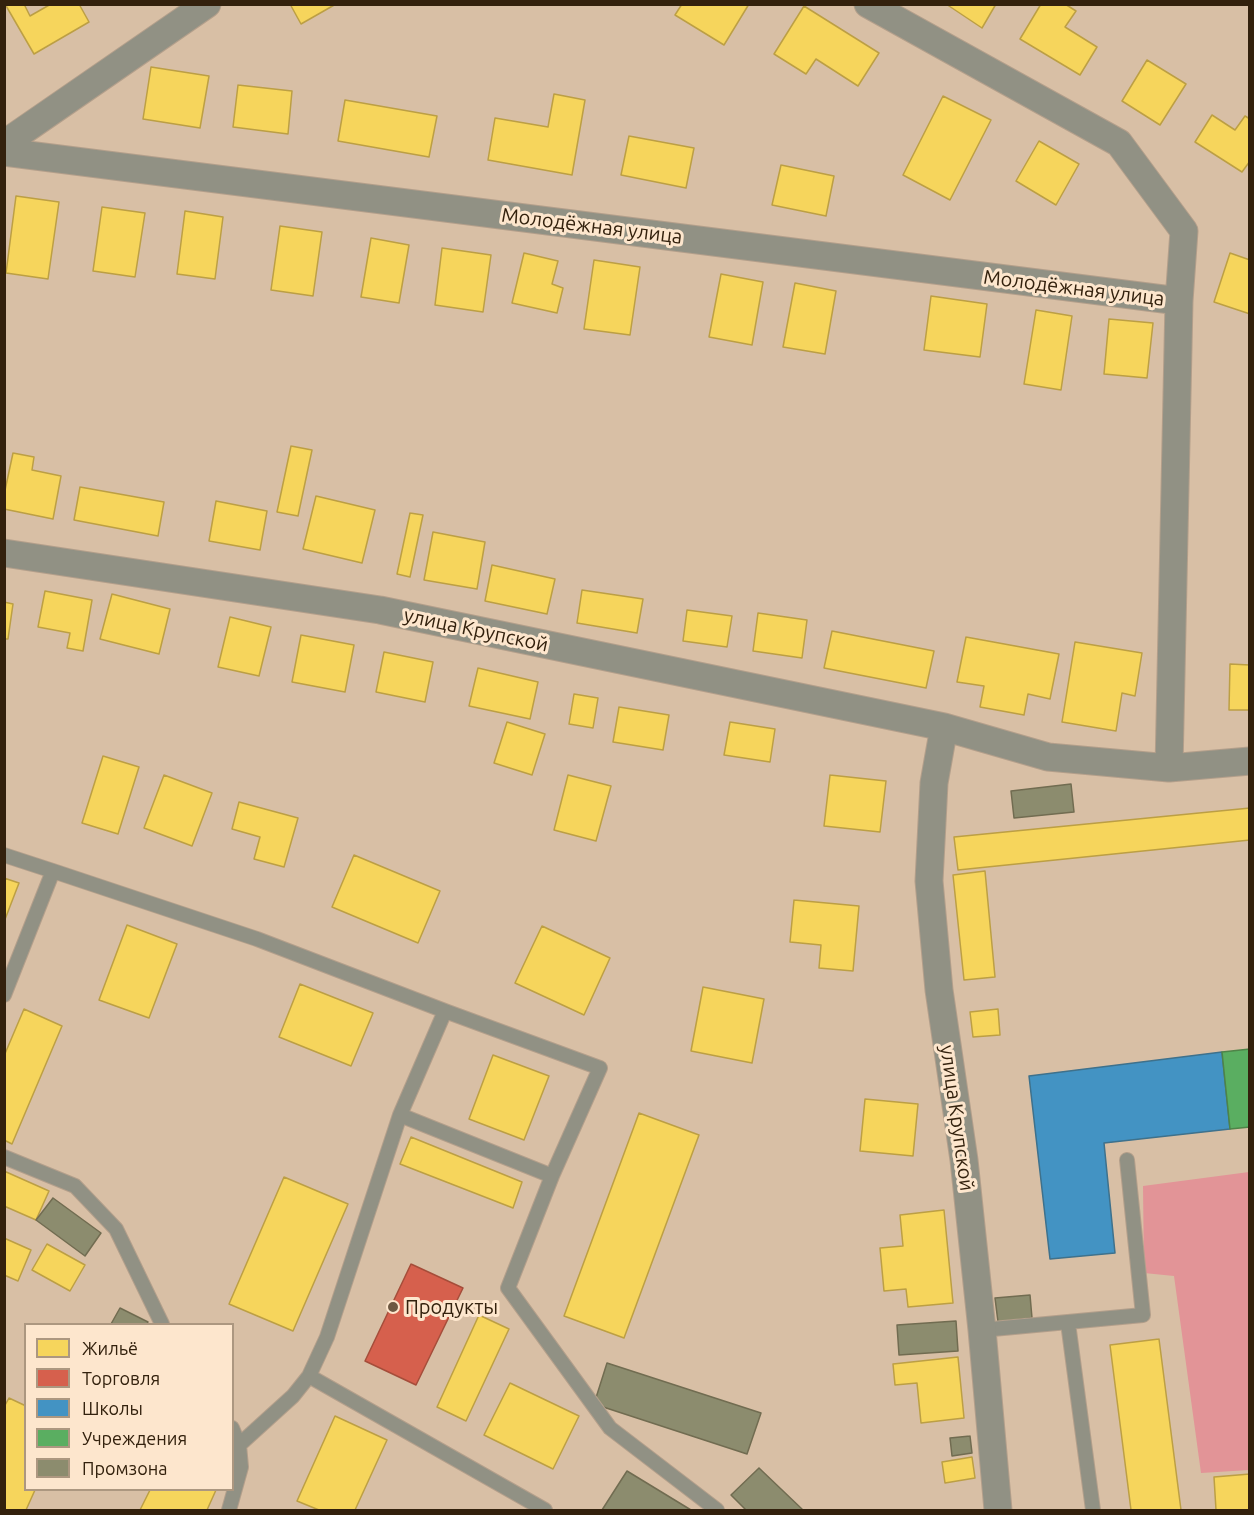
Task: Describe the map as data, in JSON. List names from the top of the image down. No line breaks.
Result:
{"streets":{"street":["Молодёжная улица","улица Крупской"]},"crossings":[["Молодёжная улица","улица Крупской"]],"places":["Продукты"],"legend":["Жильё","Торговля","Школы","Учреждения","Промзона"]}
